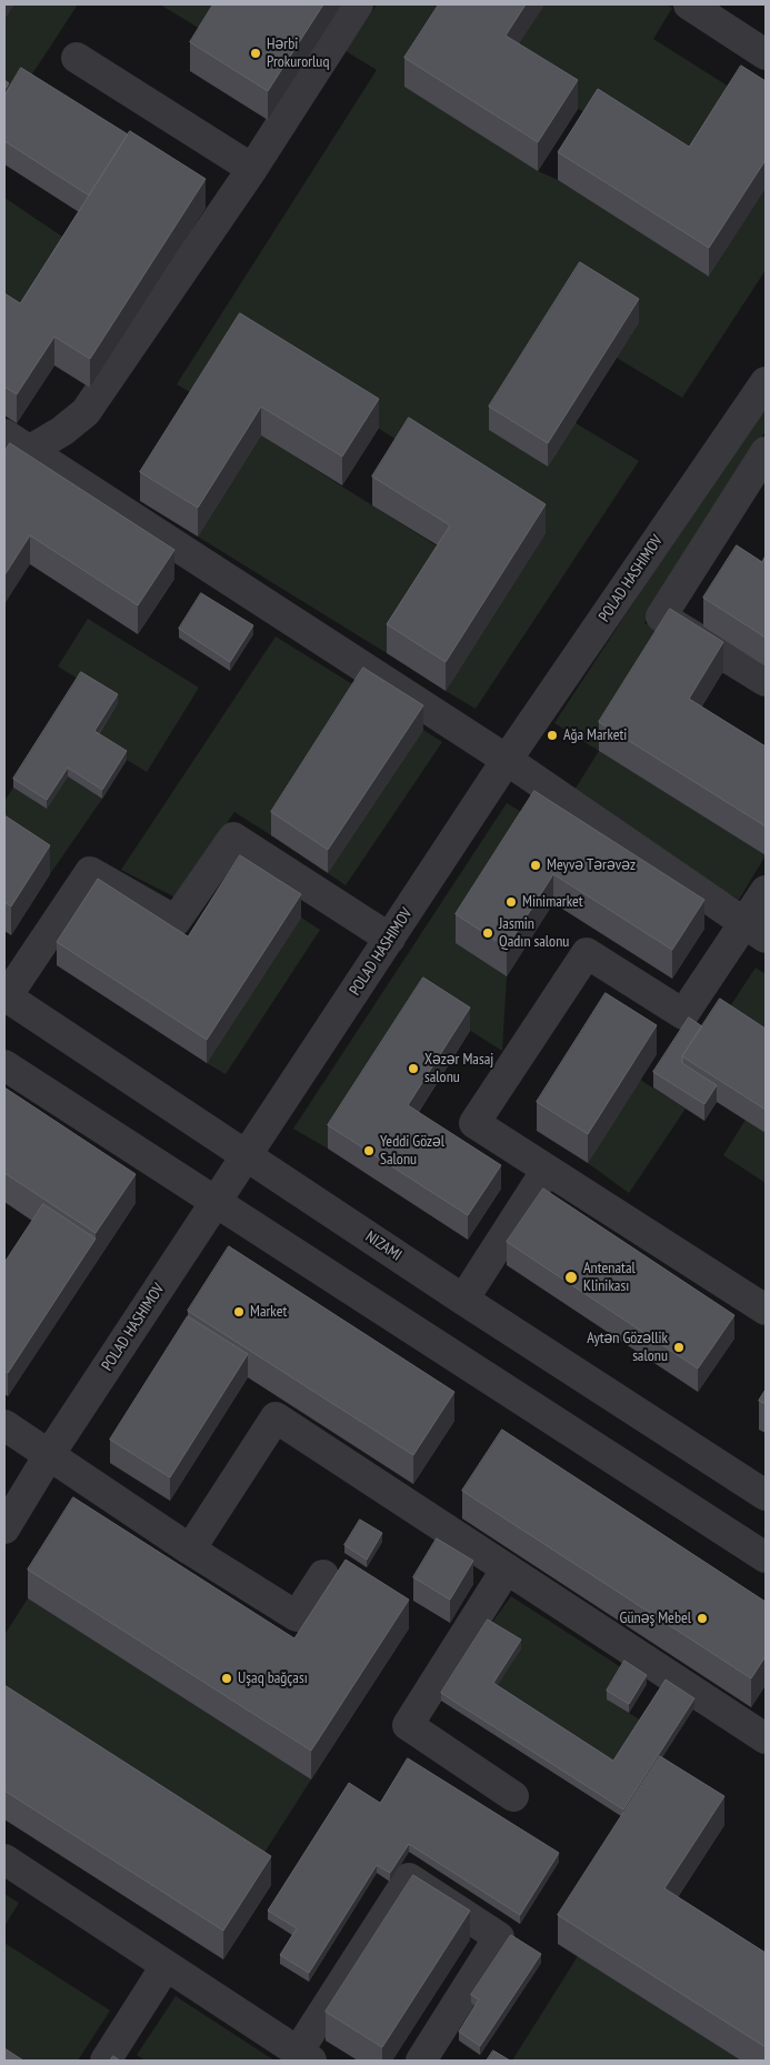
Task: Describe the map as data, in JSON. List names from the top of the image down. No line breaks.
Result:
{"streets":{"street":["POLAD HASHIMOV","NIZAMI"]},"crossings":[["POLAD HASHIMOV","NIZAMI"]],"places":["Hərbi Prokurorluq","Ağa Marketi","Meyvə Tərəvəz","Minimarket","Jasmin Qadın salonu","Xəzər Masaj salonu","Yeddi Gözəl Salonu","Antenatal Klinikası","Market","Aytən Gözəllik salonu","Günəş Mebel","Uşaq bağçası"]}
